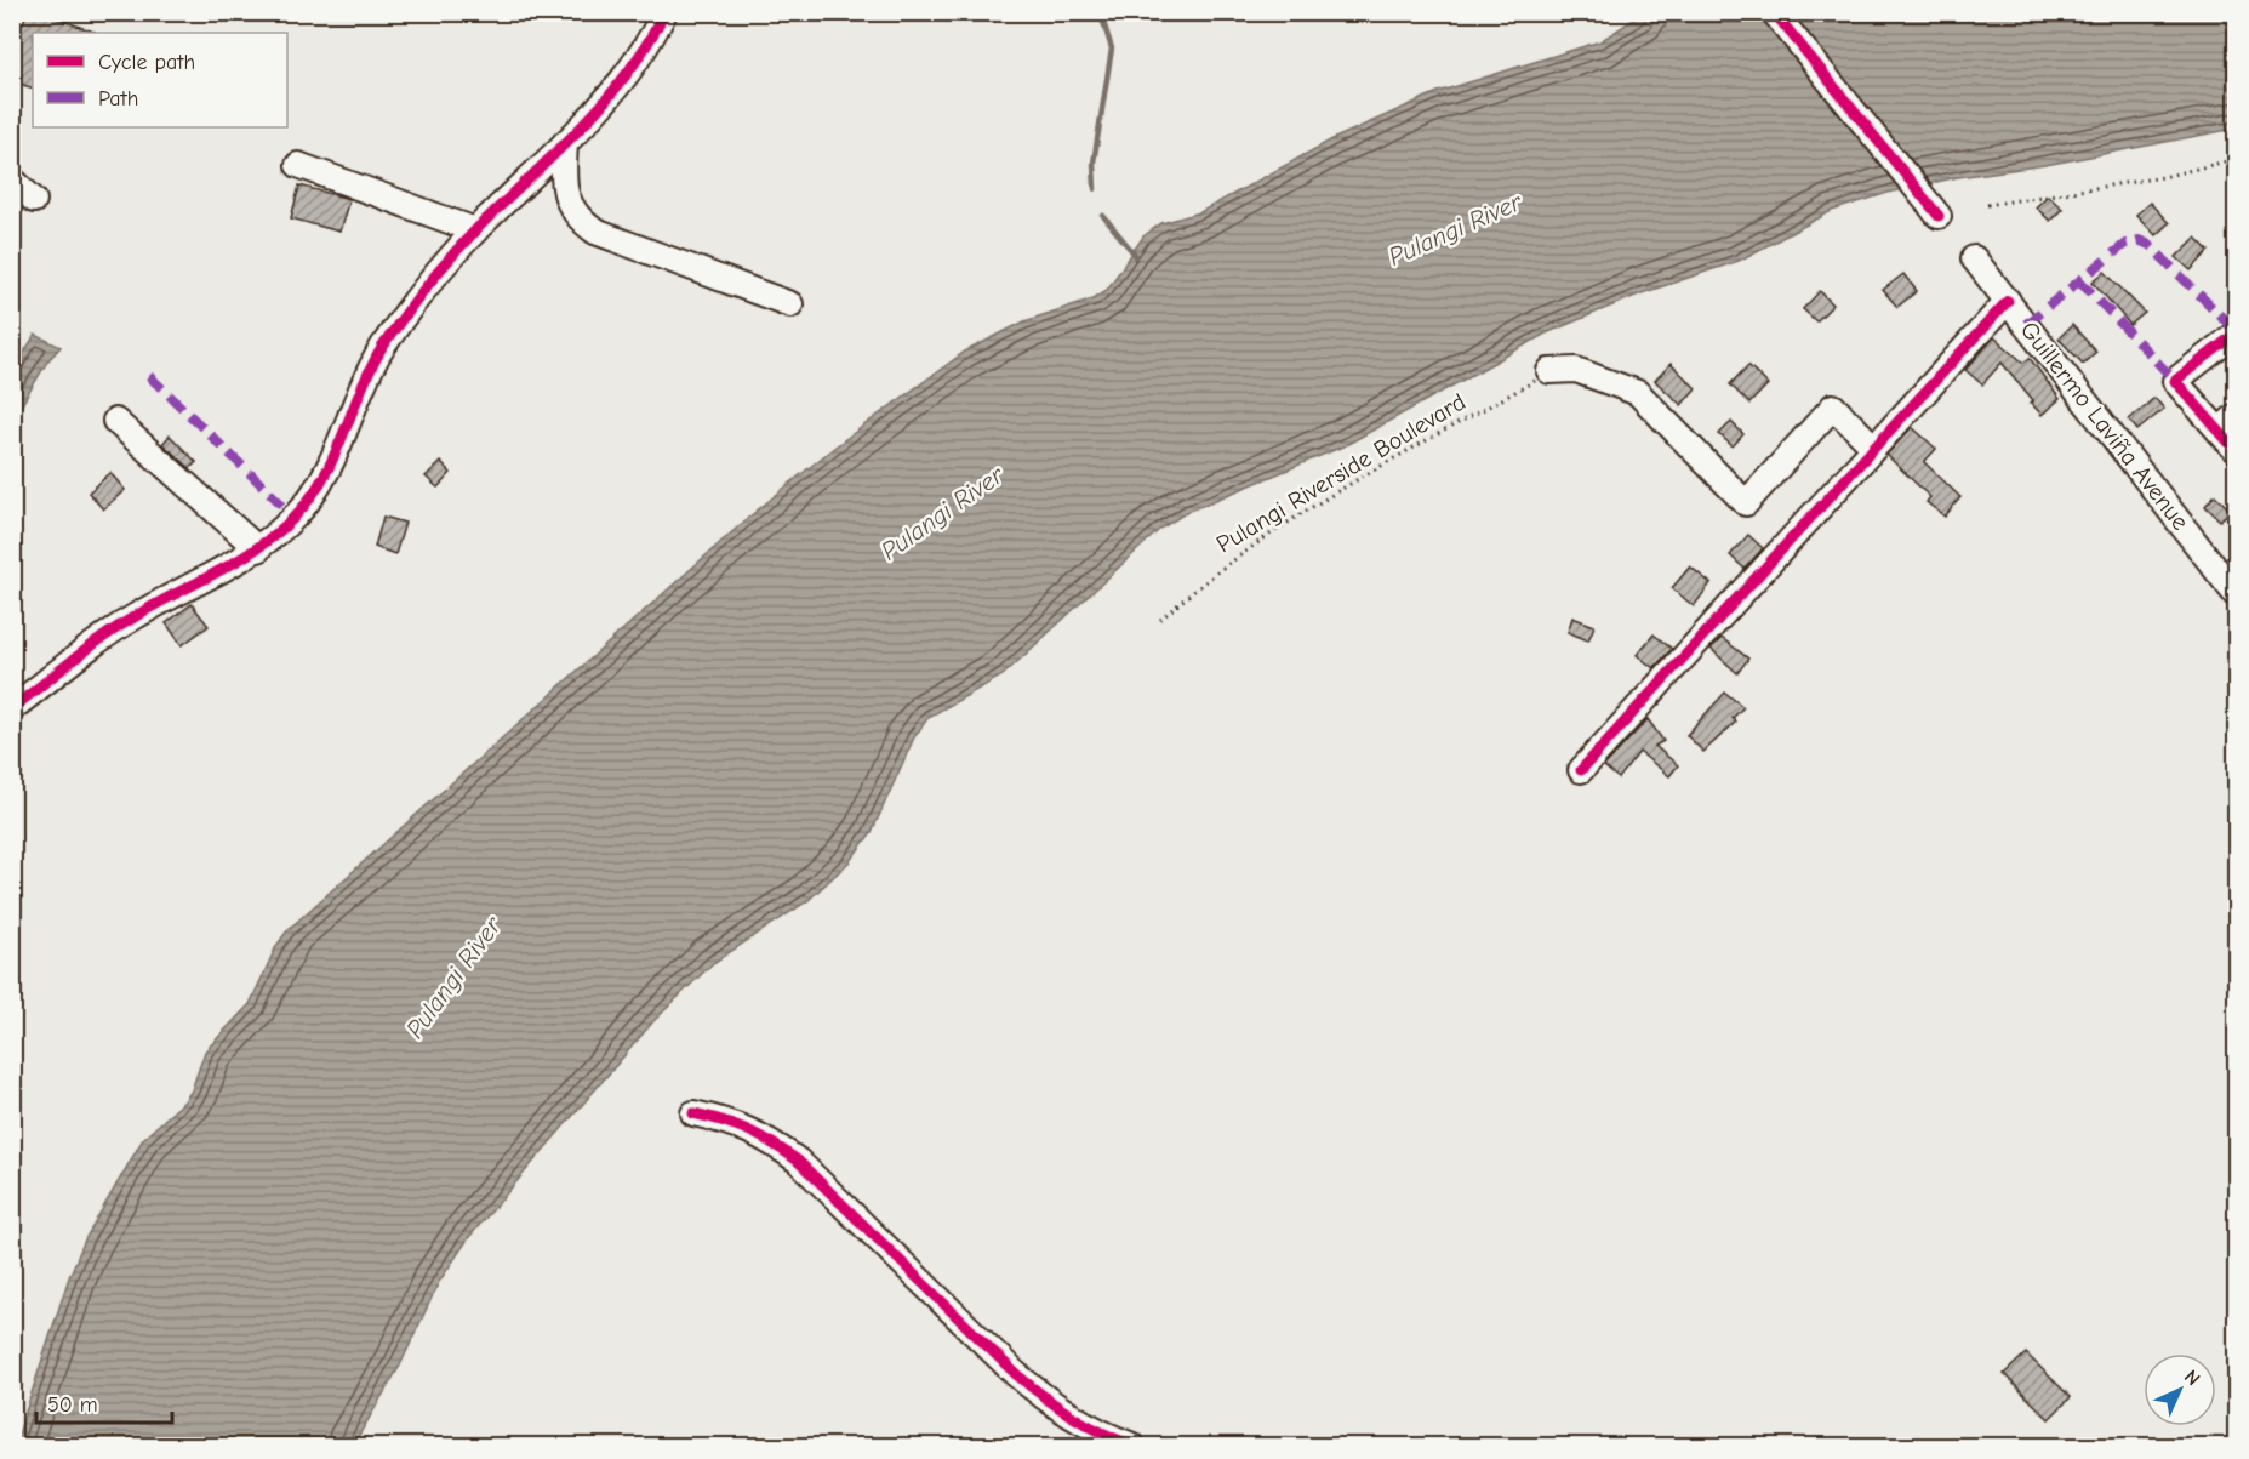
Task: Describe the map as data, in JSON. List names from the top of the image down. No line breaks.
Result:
{"streets":{"street":["Guillermo Laviña Avenue"],"path":["Pulangi Riverside Boulevard"]},"water":["Pulangi River"],"legend":["Cycle path","Path"],"scale_bar":"50 m","north":"top right"}
